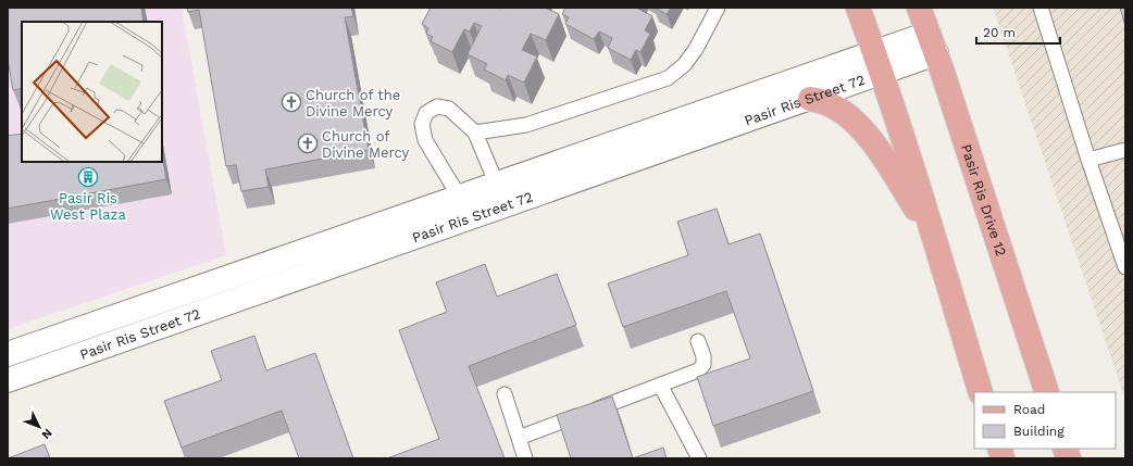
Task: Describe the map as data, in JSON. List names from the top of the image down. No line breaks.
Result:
{"streets":{"main road":["Pasir Ris Drive 12"],"street":["Pasir Ris Street 72"]},"crossings":[["Pasir Ris Street 72","Pasir Ris Drive 12"]],"places":{"church":["Church of the Divine Mercy","Church of Divine Mercy"],"building":["Pasir Ris West Plaza"]},"legend":["Road","Building"],"scale_bar":"20 m","north":"bottom right"}
